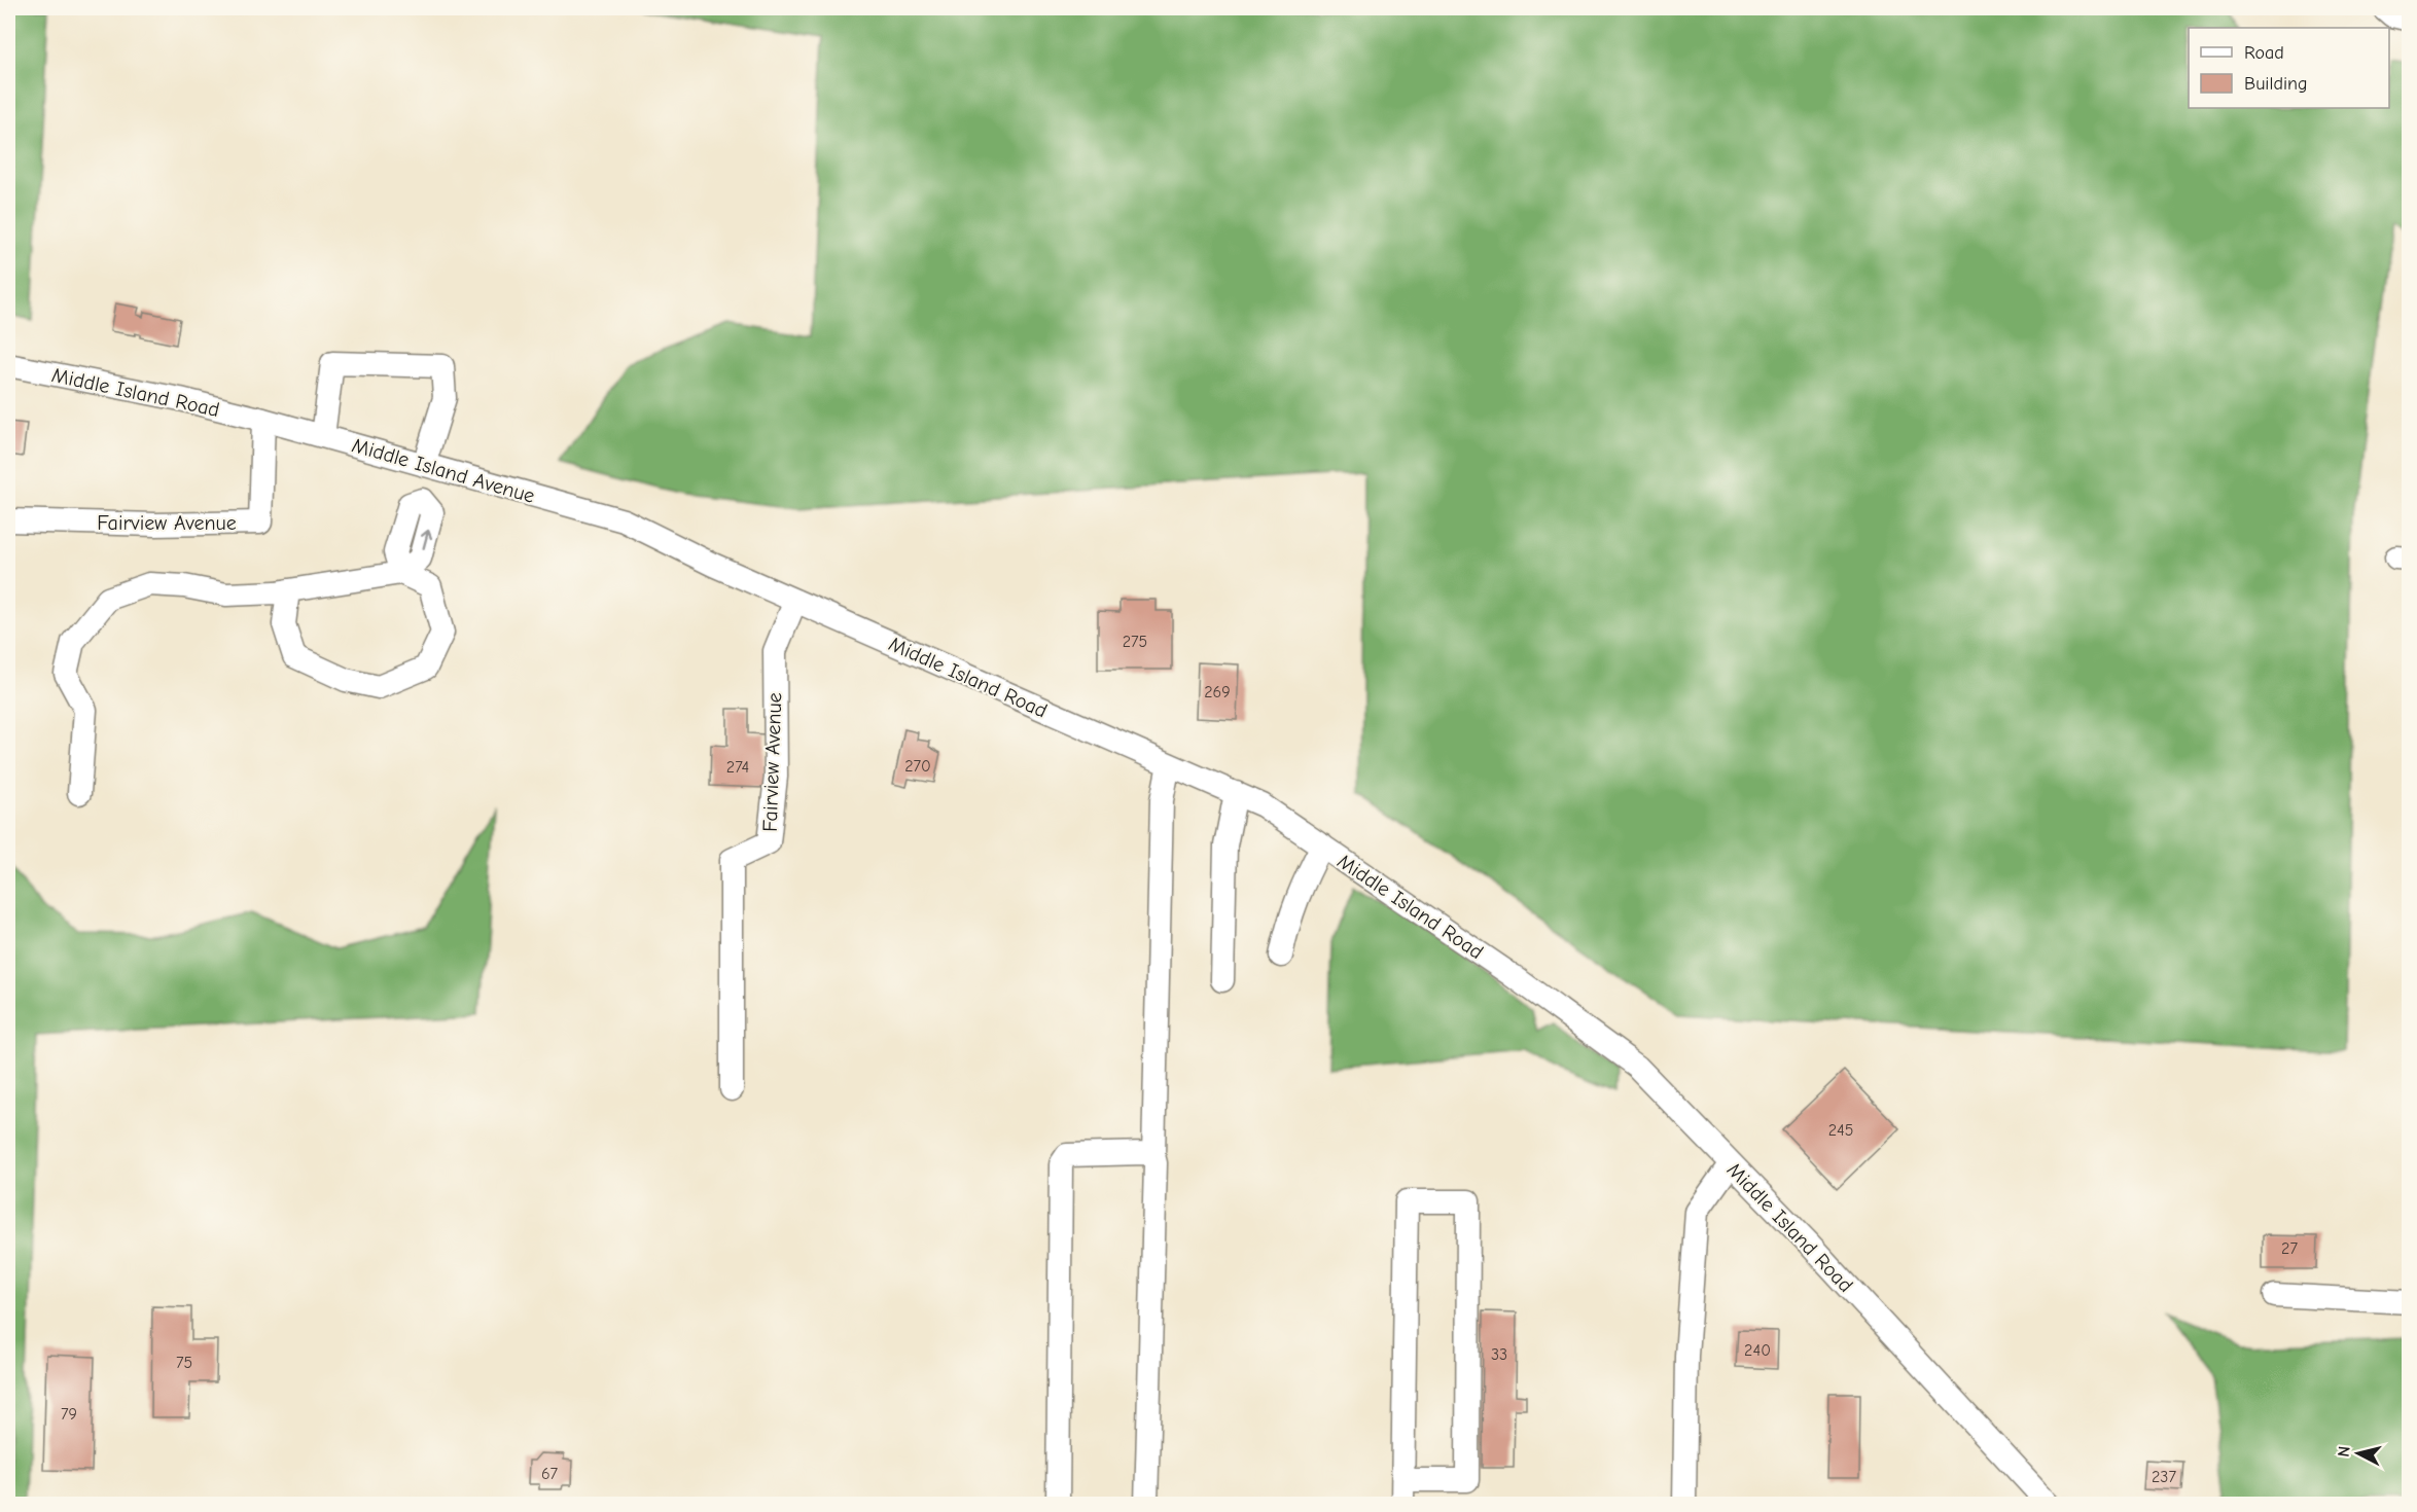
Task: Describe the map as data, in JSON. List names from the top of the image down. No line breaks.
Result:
{"streets":{"street":["Middle Island Road","Middle Island Avenue","Fairview Avenue"]},"crossings":[["Middle Island Road","Middle Island Avenue"],["Middle Island Road","Fairview Avenue"],["Middle Island Avenue","Fairview Avenue"]],"house_numbers":["275","269","270","274","245","27","240","33","75","79","67","237"],"legend":["Road","Building"],"north":"left"}
